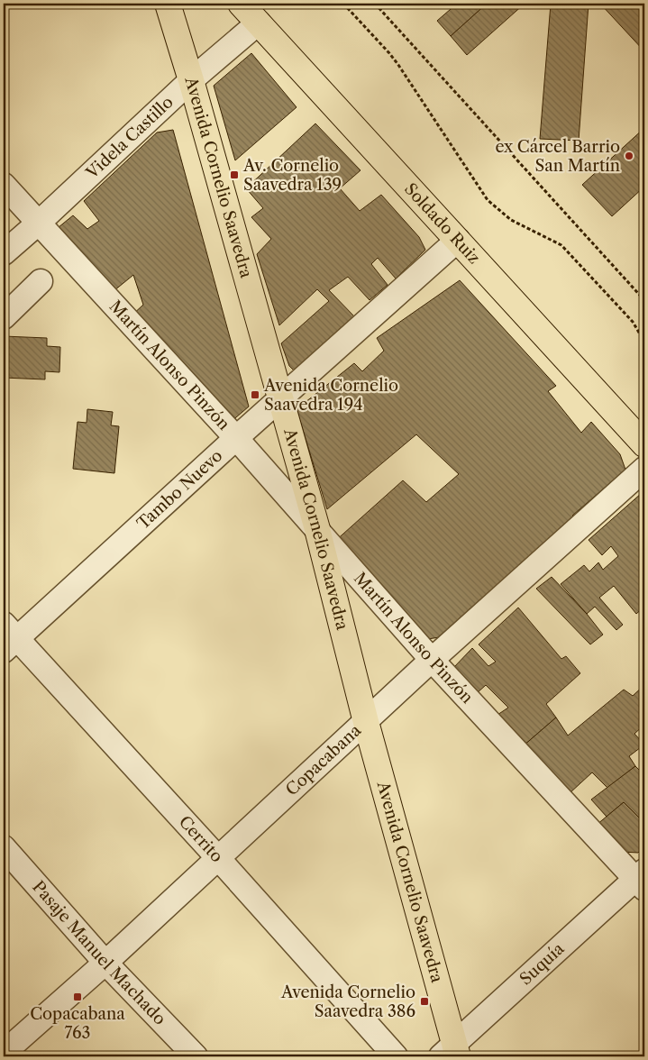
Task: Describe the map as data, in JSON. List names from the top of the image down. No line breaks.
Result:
{"streets":{"main road":["Avenida Cornelio Saavedra","Soldado Ruiz"],"street":["Videla Castillo","Martín Alonso Pinzón","Tambo Nuevo","Copacabana","Cerrito","Pasaje Manuel Machado","Suquía"]},"crossings":[["Videla Castillo","Avenida Cornelio Saavedra"],["Videla Castillo","Soldado Ruiz"],["Videla Castillo","Martín Alonso Pinzón"],["Avenida Cornelio Saavedra","Martín Alonso Pinzón"],["Avenida Cornelio Saavedra","Tambo Nuevo"],["Avenida Cornelio Saavedra","Copacabana"],["Avenida Cornelio Saavedra","Suquía"],["Soldado Ruiz","Tambo Nuevo"],["Martín Alonso Pinzón","Tambo Nuevo"],["Martín Alonso Pinzón","Copacabana"],["Martín Alonso Pinzón","Suquía"],["Tambo Nuevo","Cerrito"],["Copacabana","Cerrito"],["Copacabana","Pasaje Manuel Machado"]],"places":{"other":["ex Cárcel Barrio San Martín"],"transit":["Av. Cornelio Saavedra 139","Avenida Cornelio Saavedra 194","Copacabana 763","Avenida Cornelio Saavedra 386"]}}
